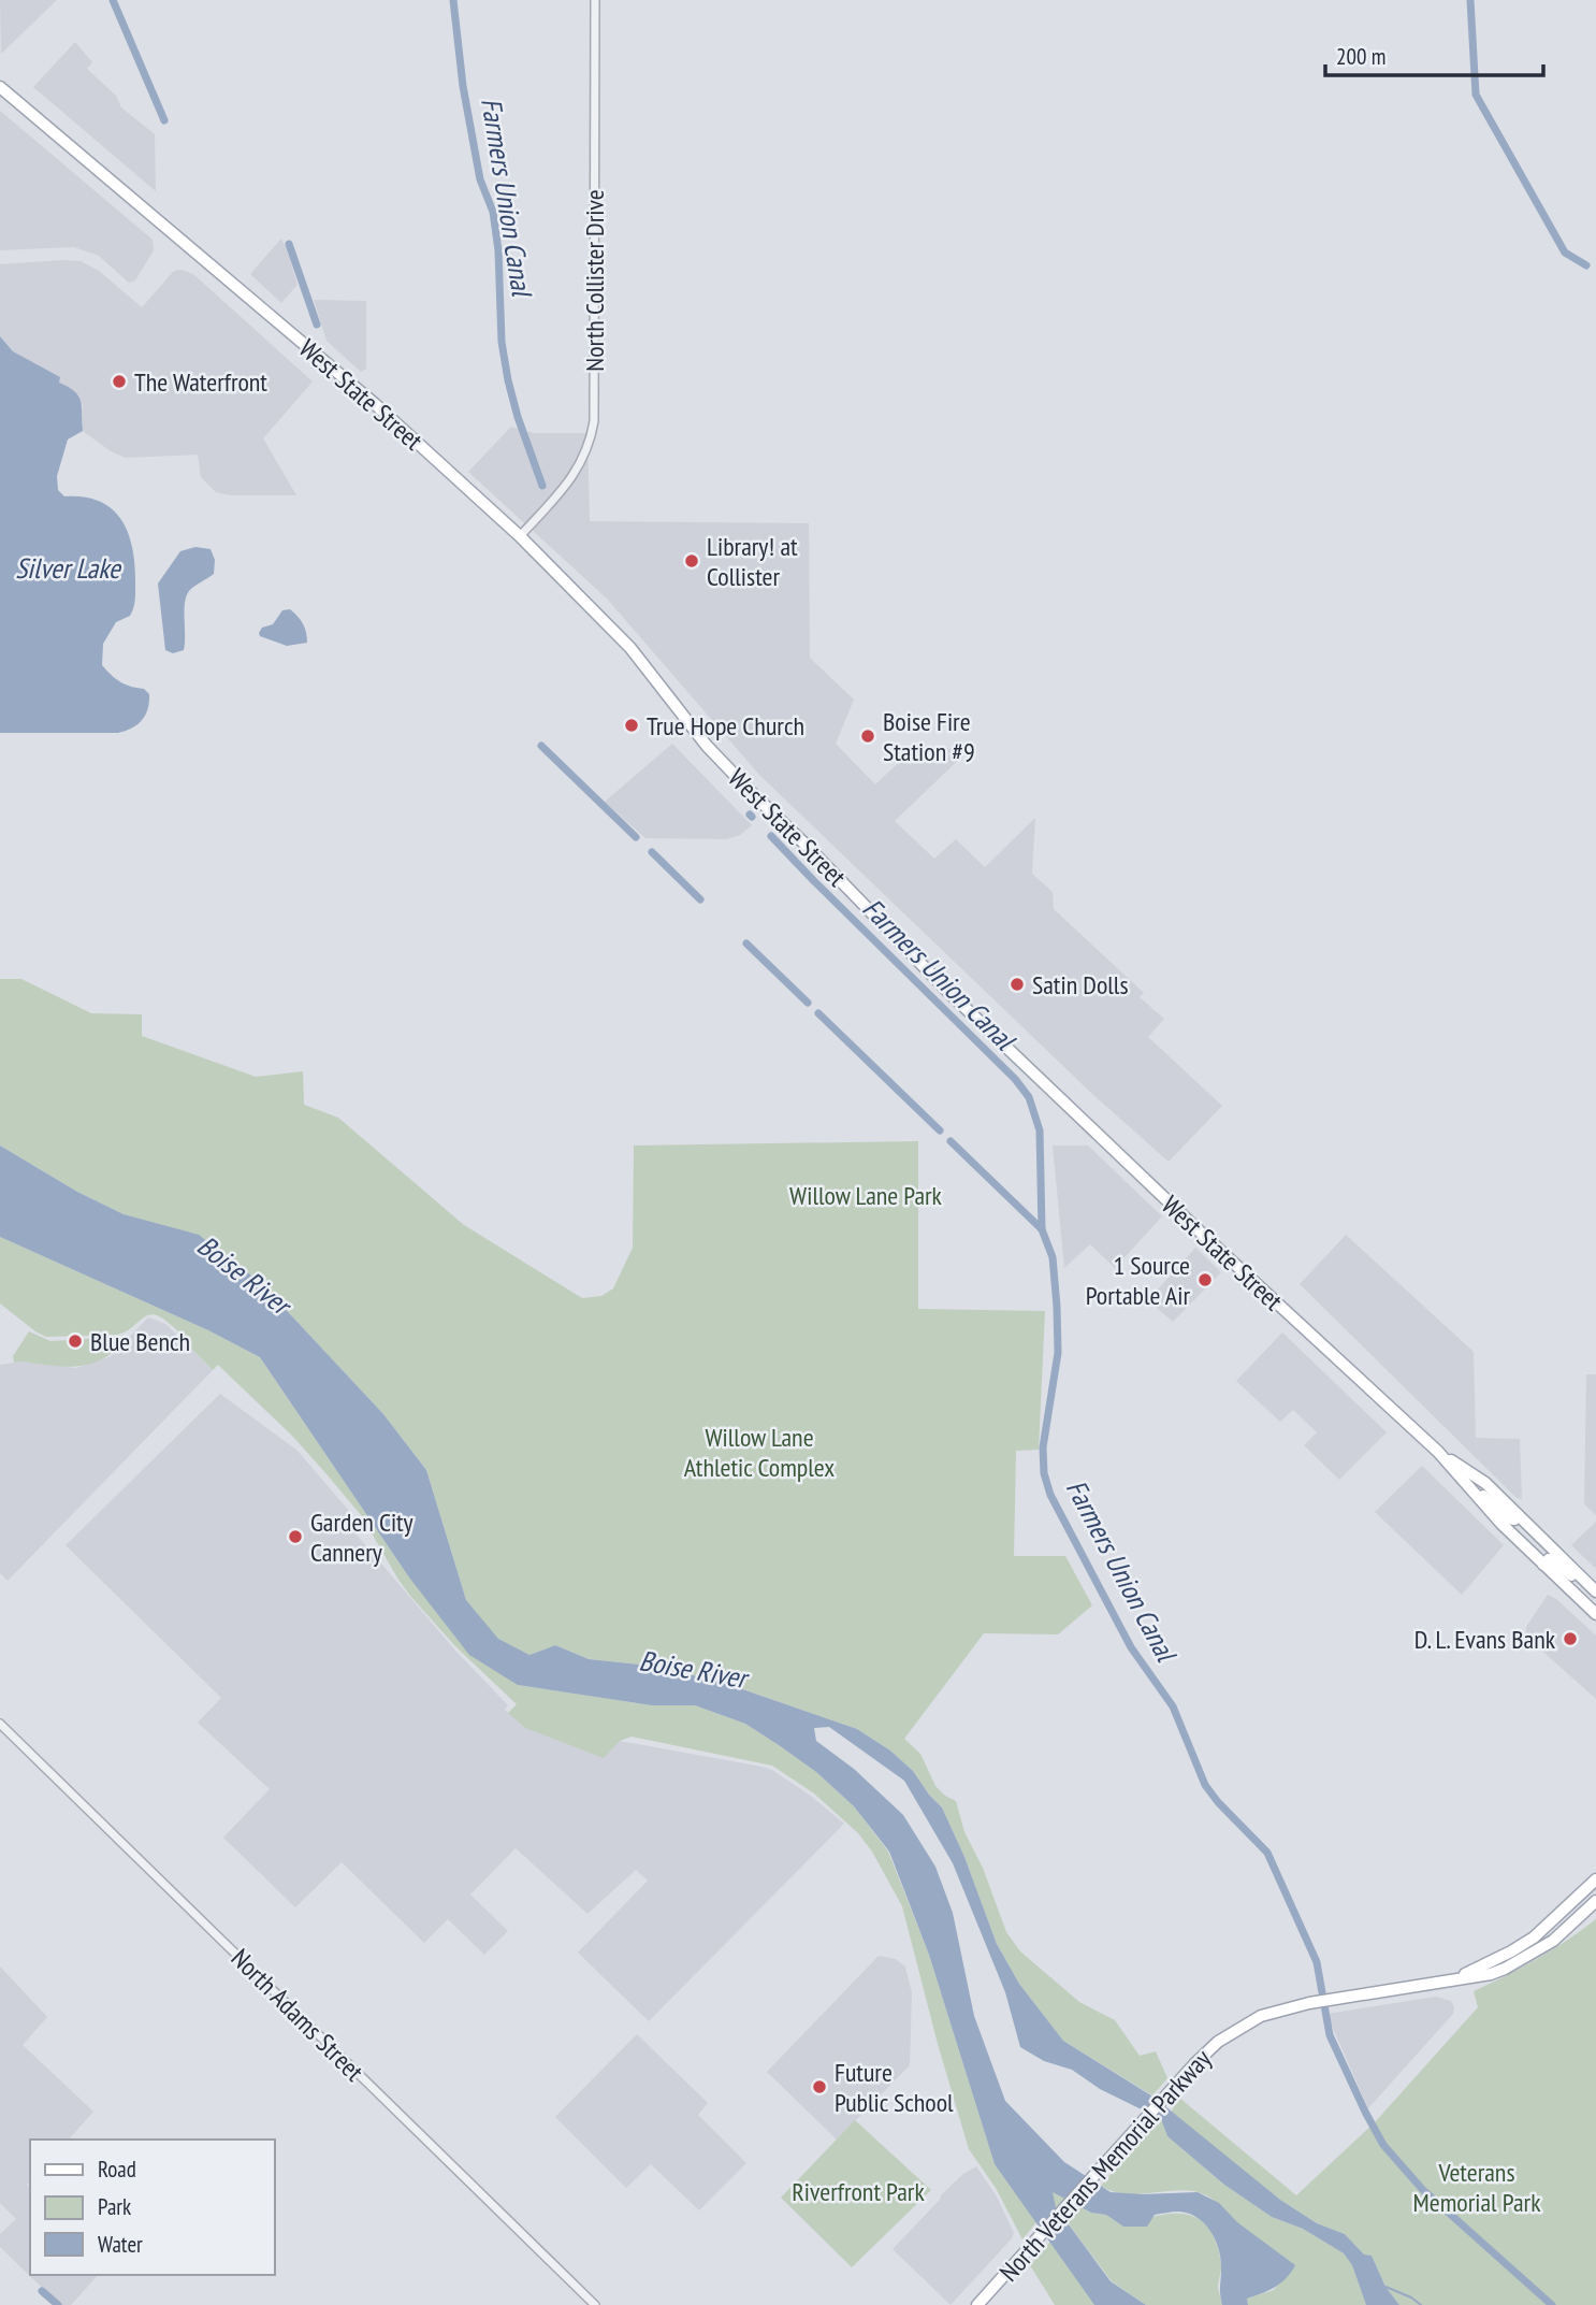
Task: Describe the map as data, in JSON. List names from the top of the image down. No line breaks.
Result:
{"streets":{"main road":["West State Street","North Veterans Memorial Parkway"],"street":["North Collister Drive","North Adams Street"]},"crossings":[["North Collister Drive","West State Street"]],"water":["Farmers Union Canal","Silver Lake","Boise River"],"parks":["Willow Lane Park","Willow Lane Athletic Complex","Veterans Memorial Park","Riverfront Park"],"places":["The Waterfront","Library! at Collister","True Hope Church","Boise Fire Station #9","Satin Dolls","1 Source Portable Air","Blue Bench","Garden City Cannery","D. L. Evans Bank","Future Public School"],"legend":["Road","Park","Water"],"scale_bar":"200 m"}
